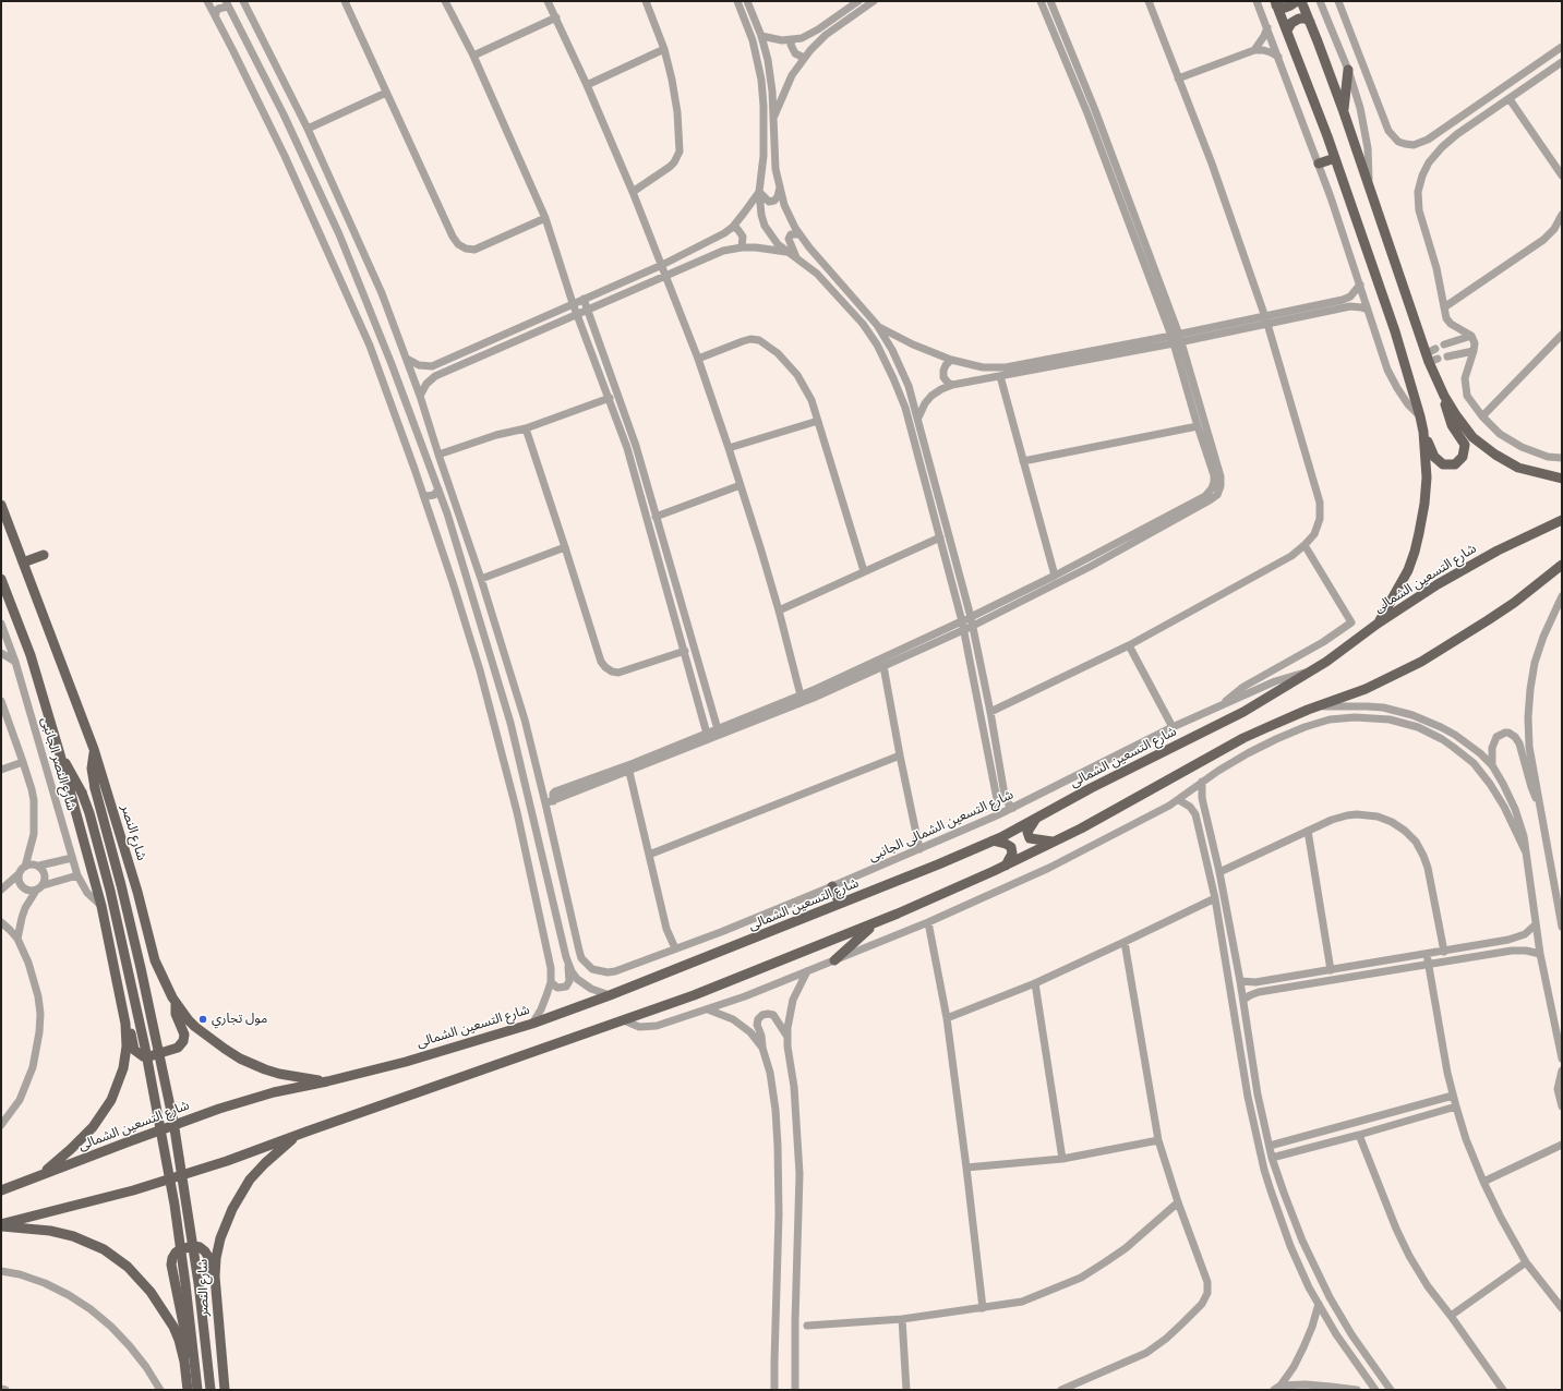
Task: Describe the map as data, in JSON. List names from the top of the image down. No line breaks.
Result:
{"streets":{"main road":["شارع التسعين الشمالى","شارع النصر"],"street":["شارع النصر الجانبى","شارع التسعين الشمالى الجانبى"]},"crossings":[["شارع التسعين الشمالى","شارع التسعين الشمالى الجانبى"],["شارع التسعين الشمالى","شارع النصر"]],"places":["مول تجاري"]}
